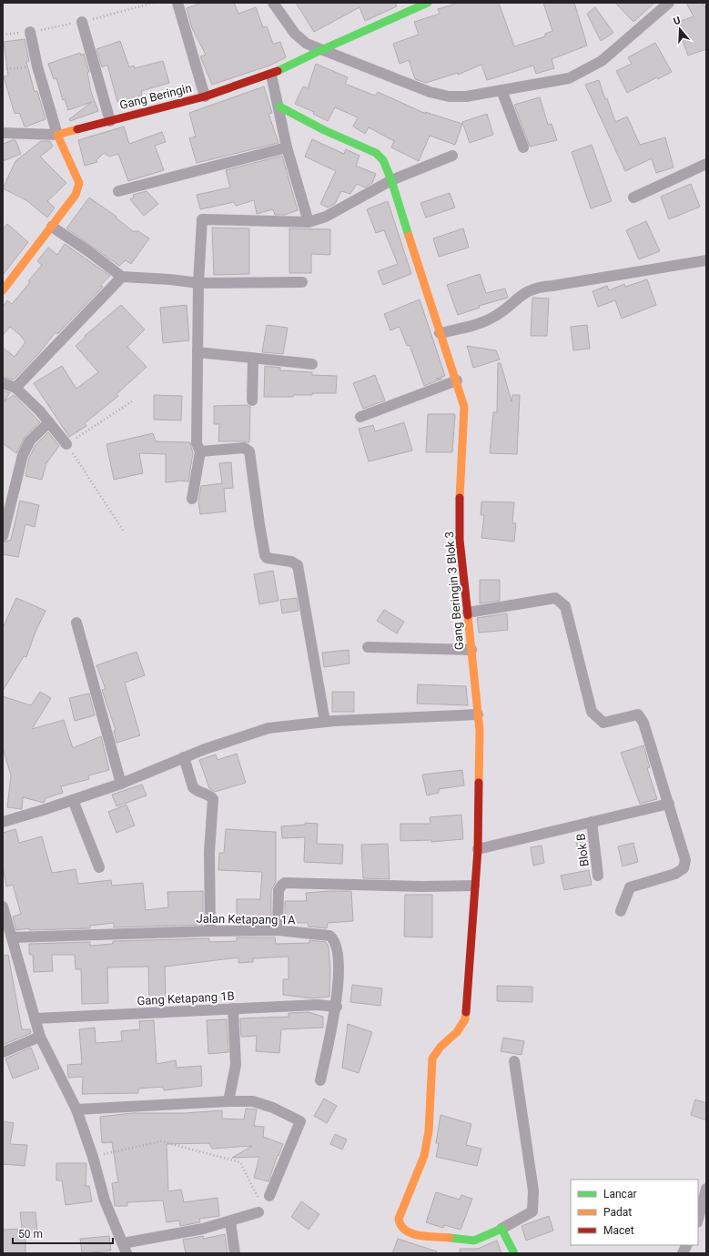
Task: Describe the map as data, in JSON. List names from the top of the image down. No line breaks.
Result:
{"streets":{"street":["Gang Beringin","Gang Beringin 3 Blok 3","Blok B","Jalan Ketapang 1A","Gang Ketapang 1B"]},"crossings":[["Jalan Ketapang 1A","Gang Ketapang 1B"]],"legend":["Lancar","Padat","Macet"],"scale_bar":"50 m","north":"top"}
